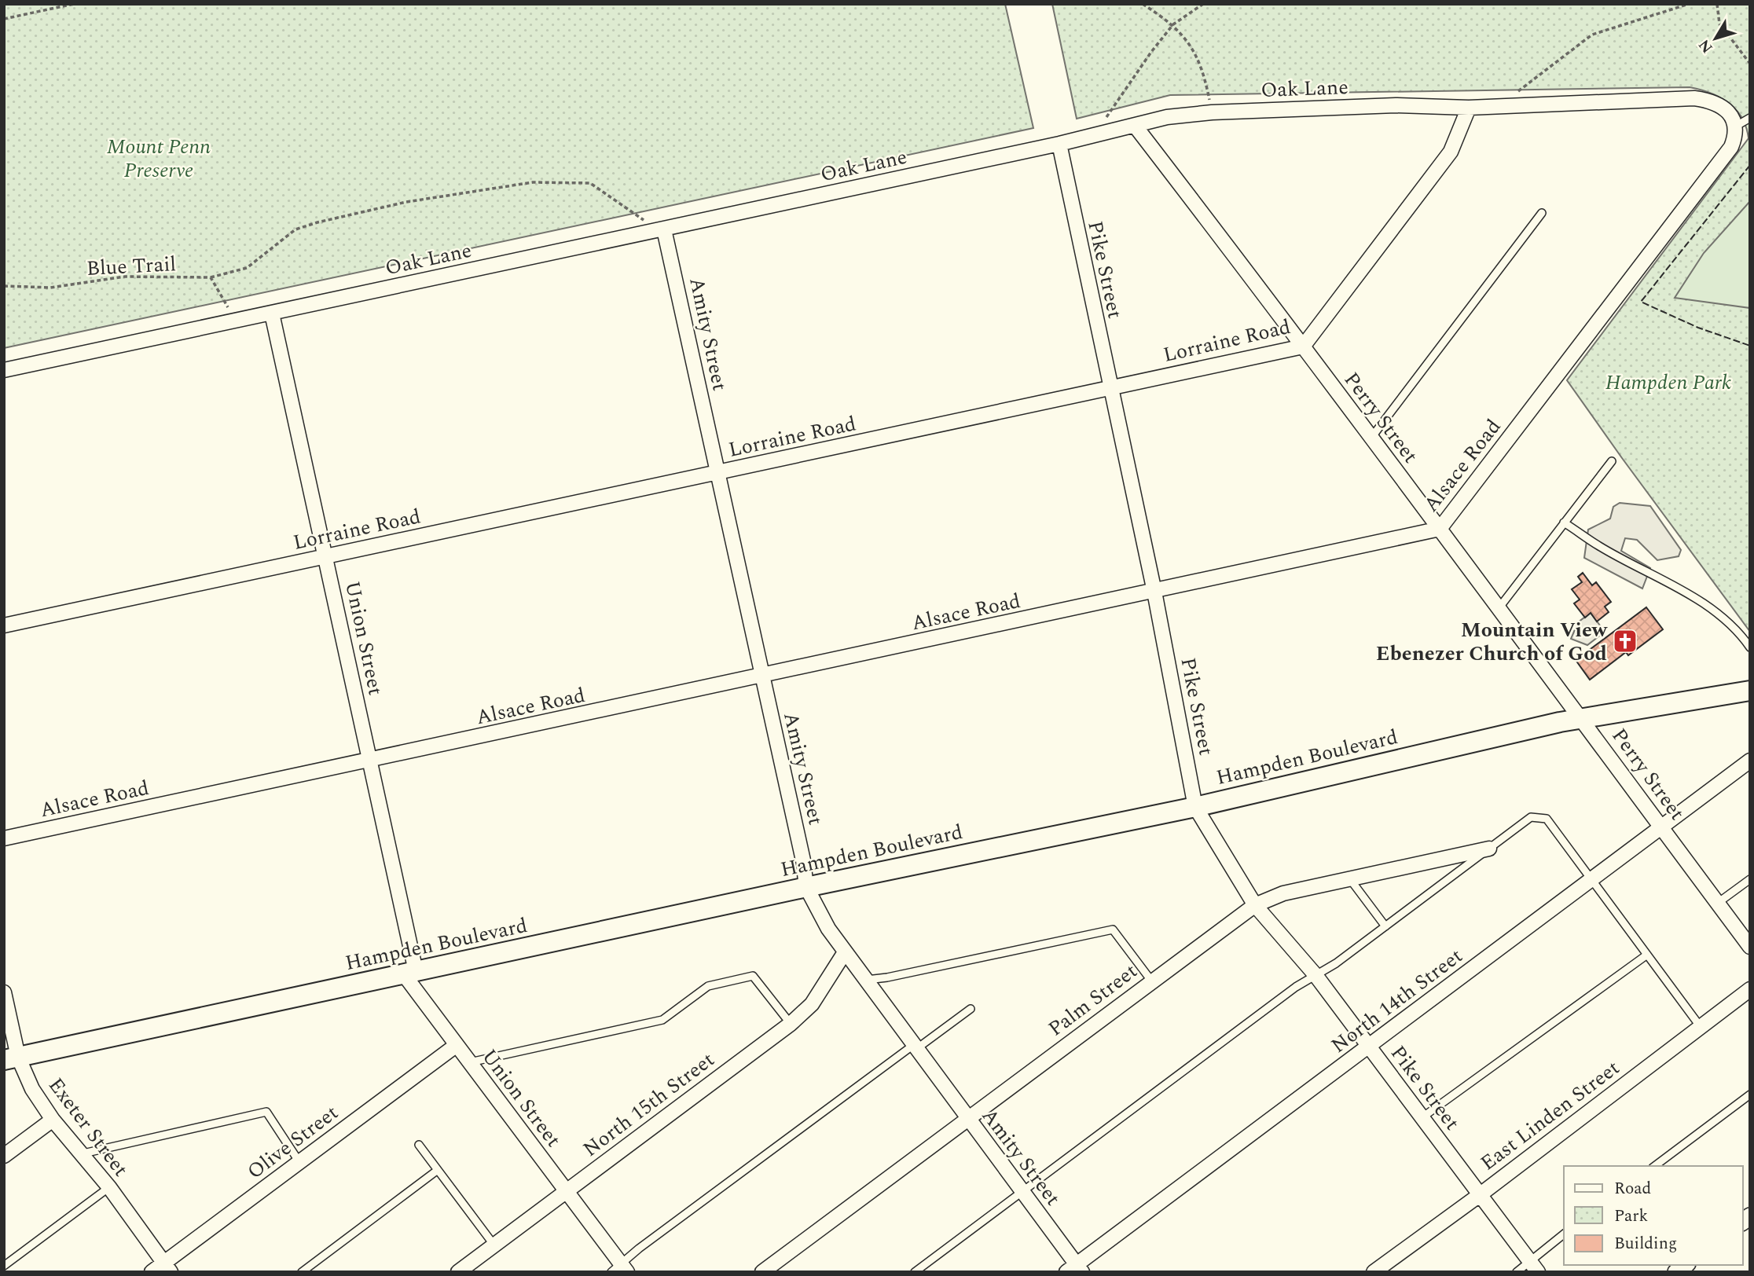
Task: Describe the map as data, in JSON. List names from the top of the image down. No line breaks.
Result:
{"streets":{"main road":["Hampden Boulevard"],"street":["Oak Lane","Pike Street","Amity Street","Lorraine Road","Perry Street","Alsace Road","Union Street","Palm Street","North 14th Street","North 15th Street","East Linden Street","Exeter Street","Olive Street"],"path":["Blue Trail"]},"crossings":[["Oak Lane","Blue Trail"],["Oak Lane","Pike Street"],["Oak Lane","Amity Street"],["Oak Lane","Lorraine Road"],["Oak Lane","Perry Street"],["Oak Lane","Alsace Road"],["Oak Lane","Union Street"],["Blue Trail","Amity Street"],["Pike Street","Lorraine Road"],["Pike Street","Alsace Road"],["Pike Street","Hampden Boulevard"],["Pike Street","Palm Street"],["Pike Street","North 14th Street"],["Pike Street","East Linden Street"],["Amity Street","Lorraine Road"],["Amity Street","Alsace Road"],["Amity Street","Hampden Boulevard"],["Amity Street","Palm Street"],["Amity Street","North 14th Street"],["Amity Street","North 15th Street"],["Lorraine Road","Perry Street"],["Lorraine Road","Union Street"],["Perry Street","Alsace Road"],["Perry Street","Hampden Boulevard"],["Perry Street","North 14th Street"],["Alsace Road","Union Street"],["Union Street","Hampden Boulevard"],["Union Street","North 15th Street"],["Union Street","Olive Street"],["Hampden Boulevard","Exeter Street"],["Exeter Street","Olive Street"]],"parks":["Mount Penn Preserve","Hampden Park"],"places":{"church":["Mountain View Ebenezer Church of God"]},"legend":["Road","Park","Building"],"north":"bottom left"}
